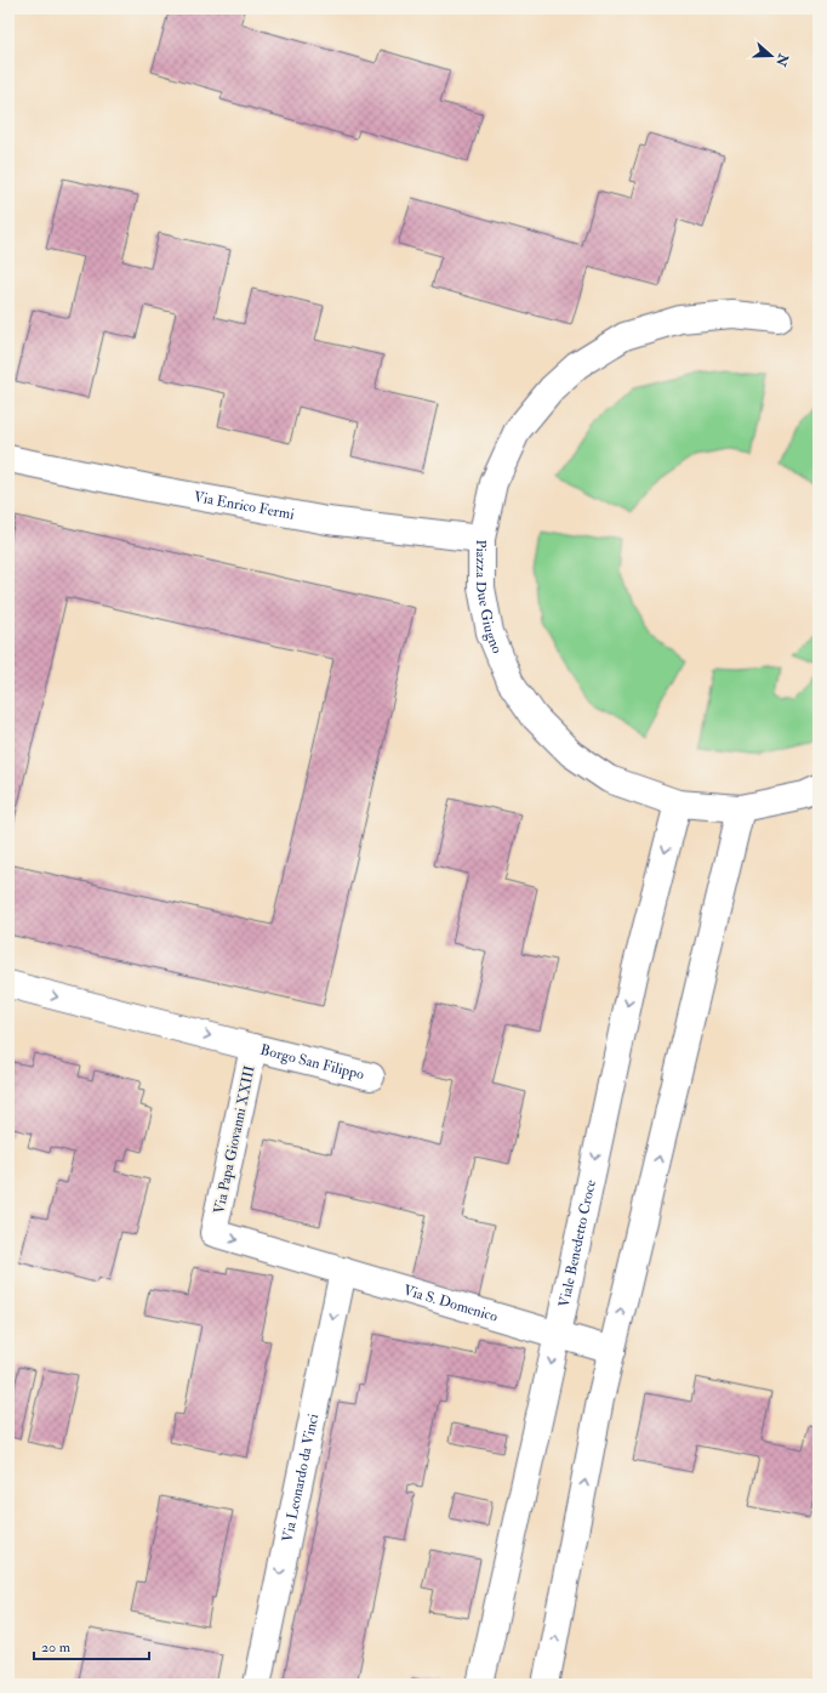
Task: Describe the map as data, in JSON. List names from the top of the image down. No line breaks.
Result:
{"streets":{"street":["Via Enrico Fermi","Piazza Due Giugno","Borgo San Filippo","Via Papa Giovanni XXIII","Viale Benedetto Croce","Via S. Domenico","Via Leonardo da Vinci"]},"crossings":[["Via Enrico Fermi","Piazza Due Giugno"],["Piazza Due Giugno","Viale Benedetto Croce"],["Borgo San Filippo","Via Papa Giovanni XXIII"],["Via Papa Giovanni XXIII","Via S. Domenico"],["Via Papa Giovanni XXIII","Via Leonardo da Vinci"],["Viale Benedetto Croce","Via S. Domenico"],["Via S. Domenico","Via Leonardo da Vinci"]],"one_way":["Via Leonardo da Vinci"],"scale_bar":"20 m","north":"right"}
